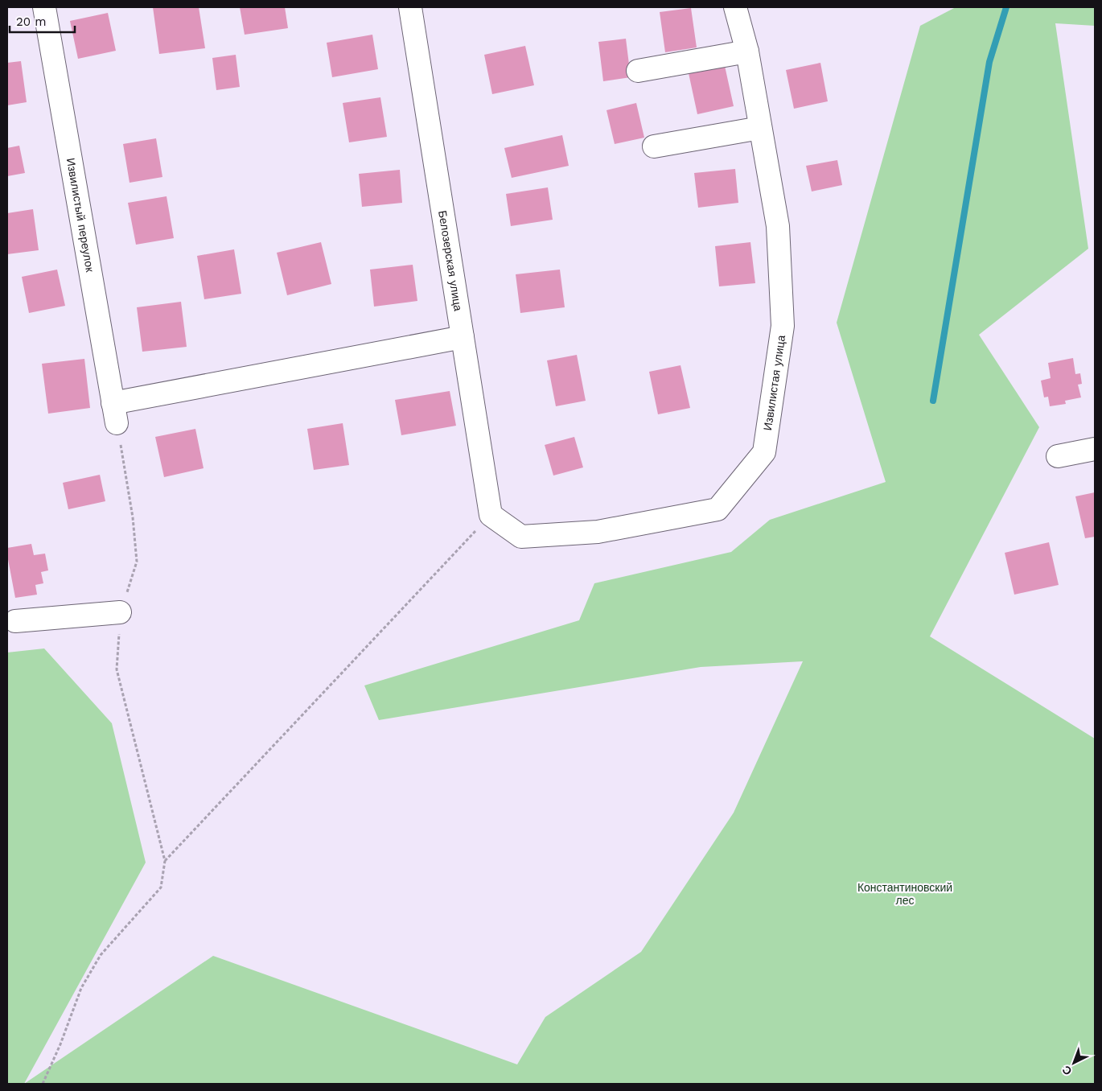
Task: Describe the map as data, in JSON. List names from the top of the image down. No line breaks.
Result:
{"streets":{"street":["Извилистый переулок","Белозерская улица","Извилистая улица"]},"crossings":[["Белозерская улица","Извилистая улица"]],"parks":["Константиновский лес"],"scale_bar":"20 m","north":"bottom left"}
